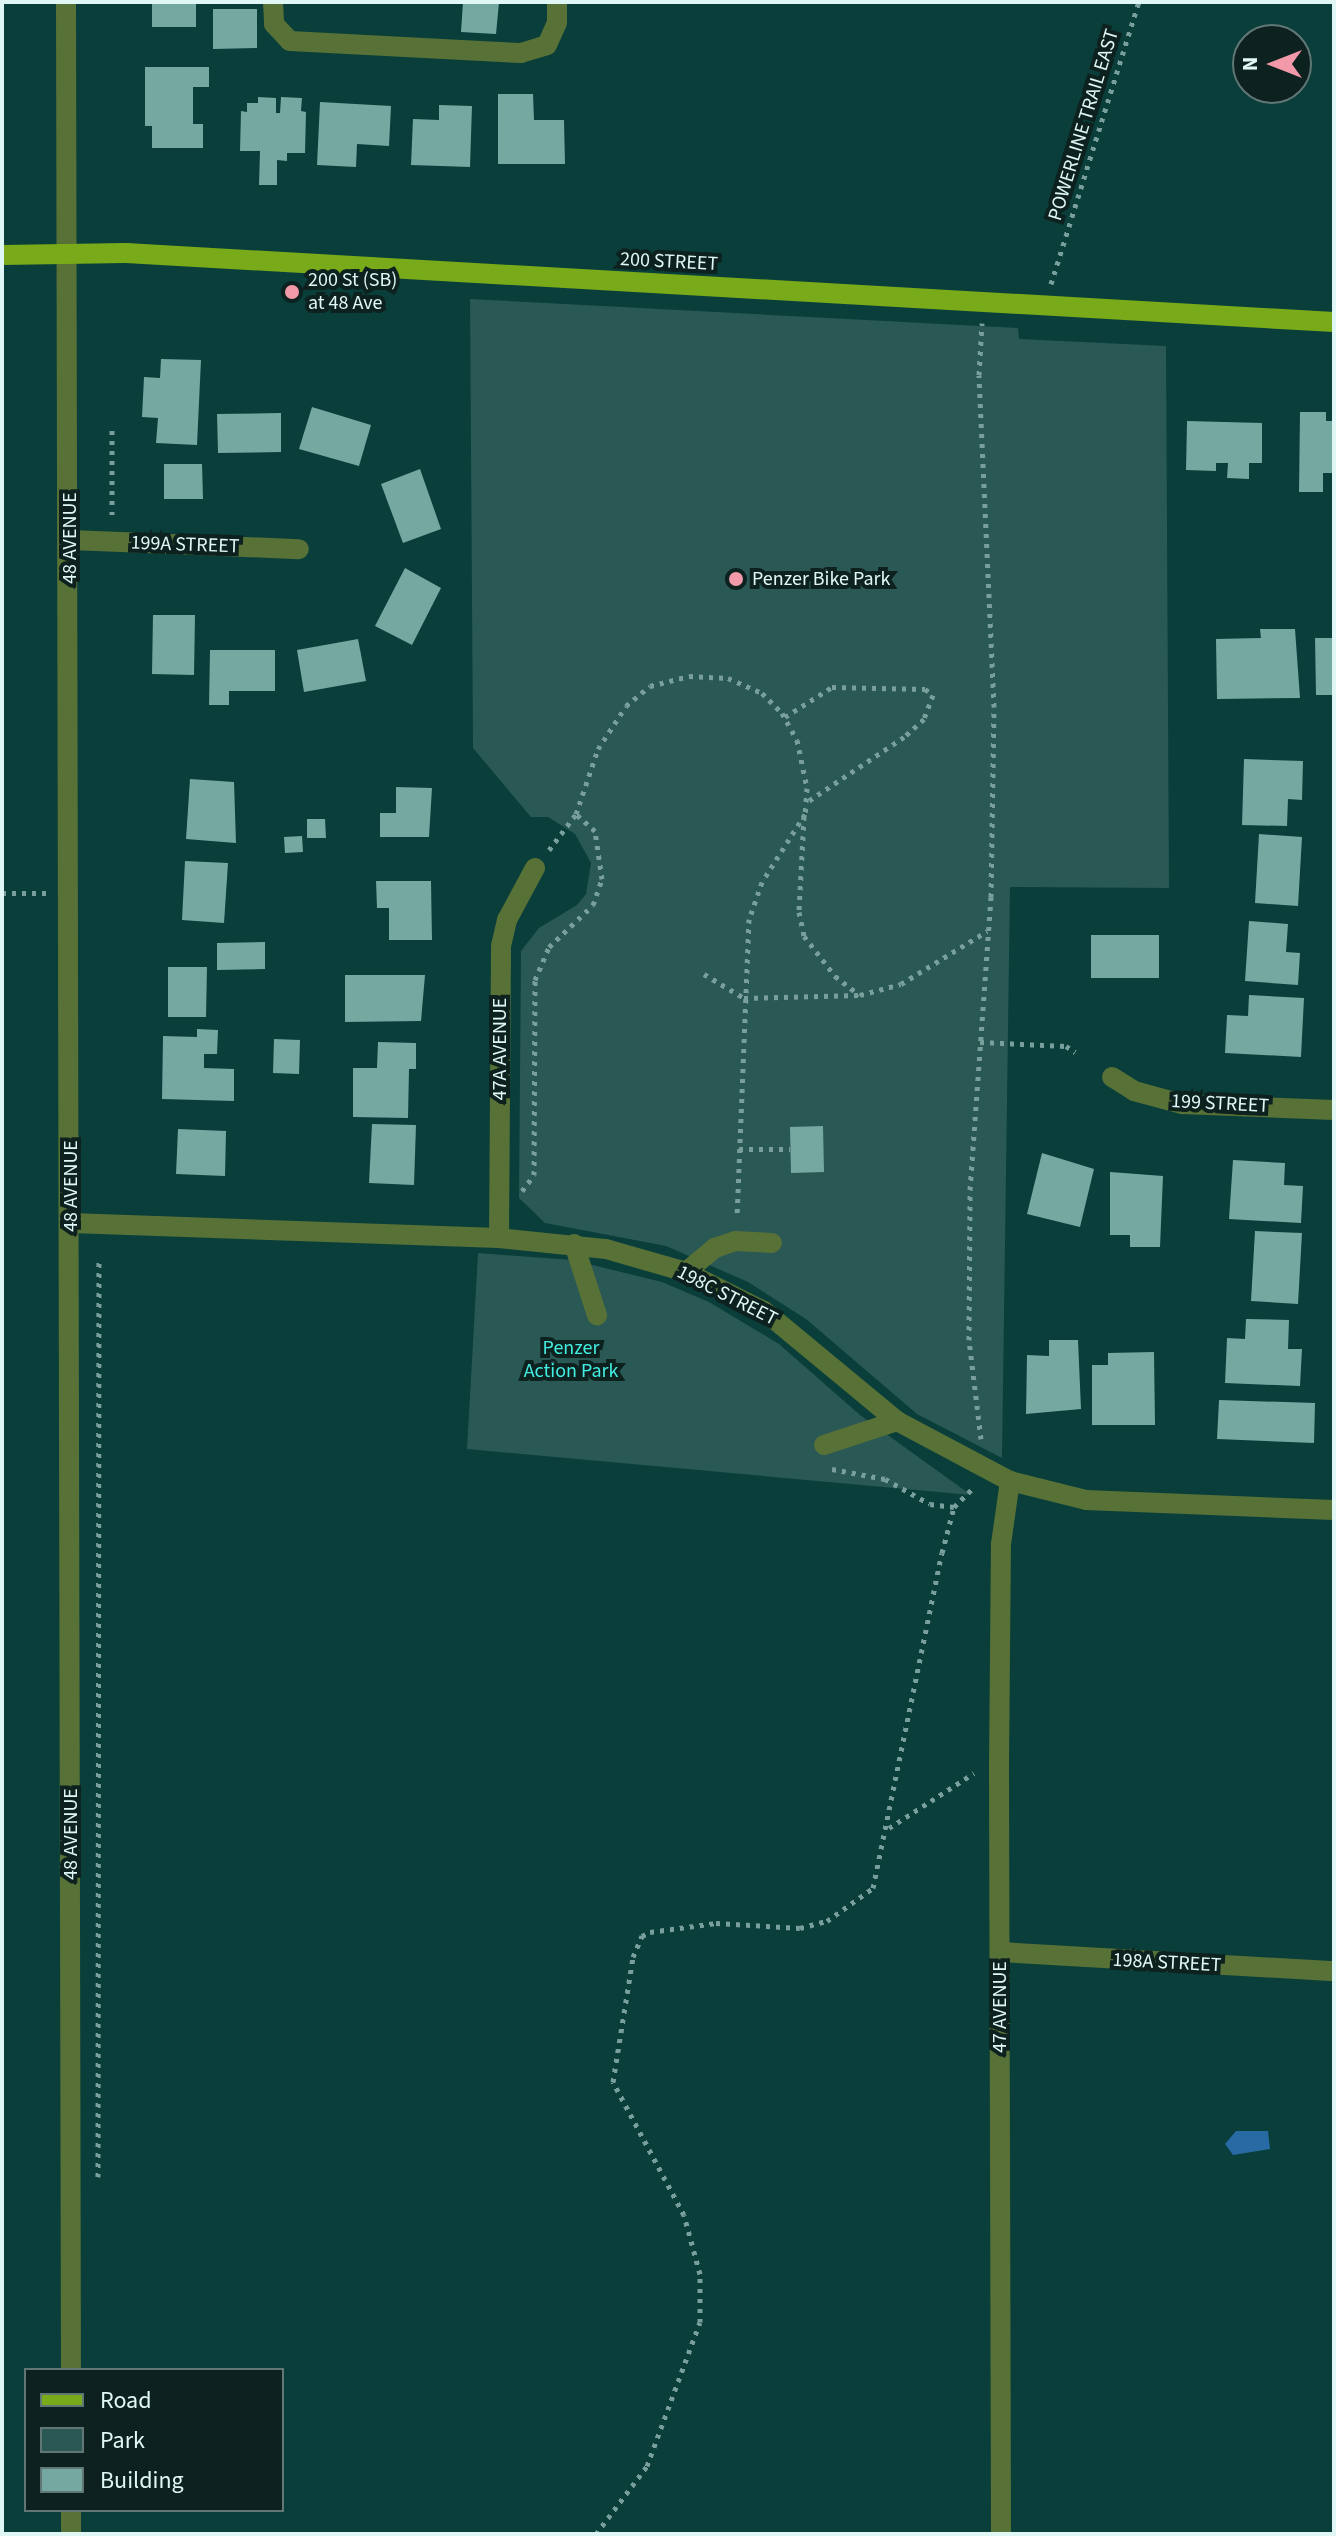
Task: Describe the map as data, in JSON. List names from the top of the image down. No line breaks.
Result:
{"streets":{"main road":["200 STREET"],"street":["48 AVENUE","199A STREET","47A AVENUE","199 STREET","198C STREET","198A STREET","47 AVENUE"],"path":["POWERLINE TRAIL EAST"]},"crossings":[["200 STREET","48 AVENUE"],["48 AVENUE","199A STREET"],["48 AVENUE","198C STREET"],["47A AVENUE","198C STREET"],["198C STREET","47 AVENUE"],["198A STREET","47 AVENUE"]],"parks":["Penzer Action Park"],"places":["200 St (SB) at 48 Ave","Penzer Bike Park"],"legend":["Road","Park","Building"],"north":"left"}
